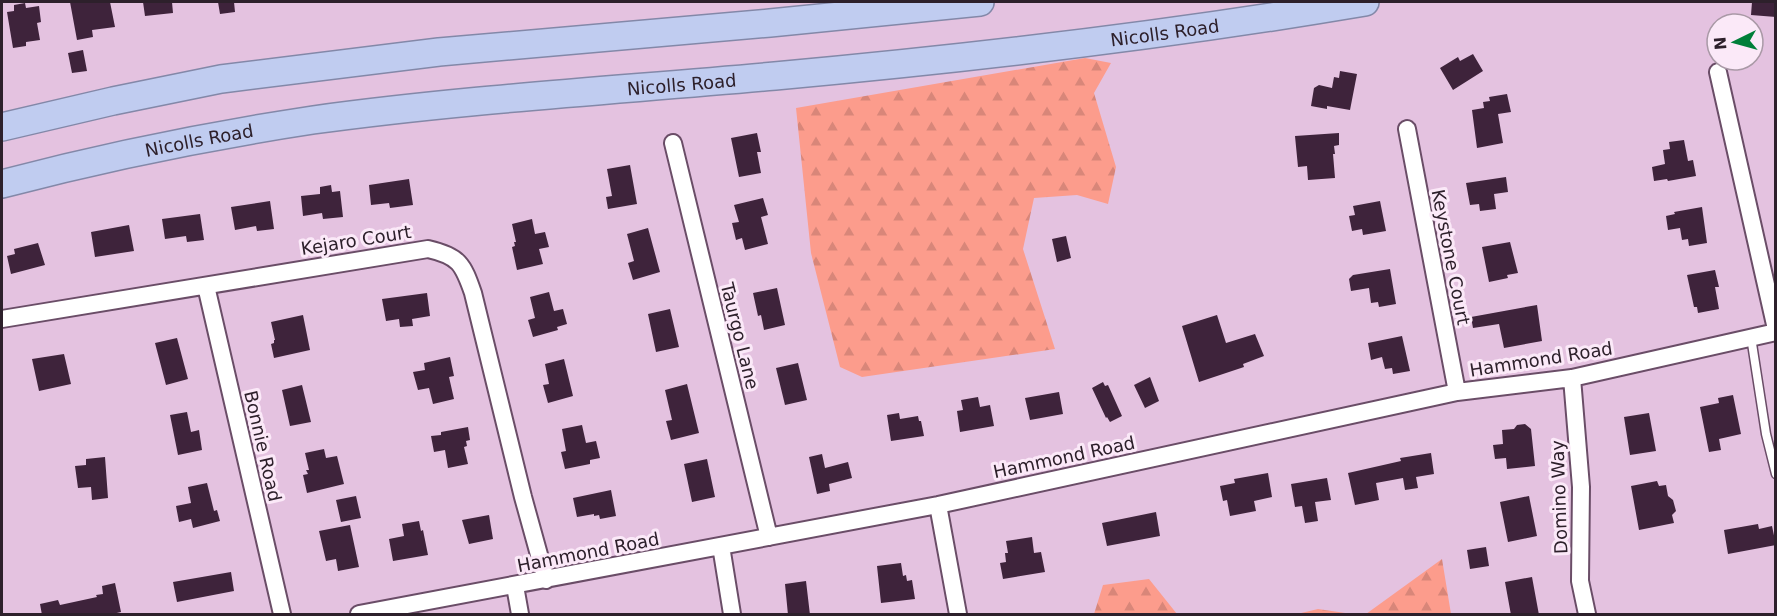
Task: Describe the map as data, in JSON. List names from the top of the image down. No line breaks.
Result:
{"streets":{"highway":["Nicolls Road"],"street":["Kejaro Court","Keystone Court","Taurgo Lane","Hammond Road","Bonnie Road","Domino Way"]},"crossings":[["Kejaro Court","Hammond Road"],["Kejaro Court","Bonnie Road"],["Keystone Court","Hammond Road"],["Taurgo Lane","Hammond Road"],["Hammond Road","Domino Way"]],"north":"left"}
